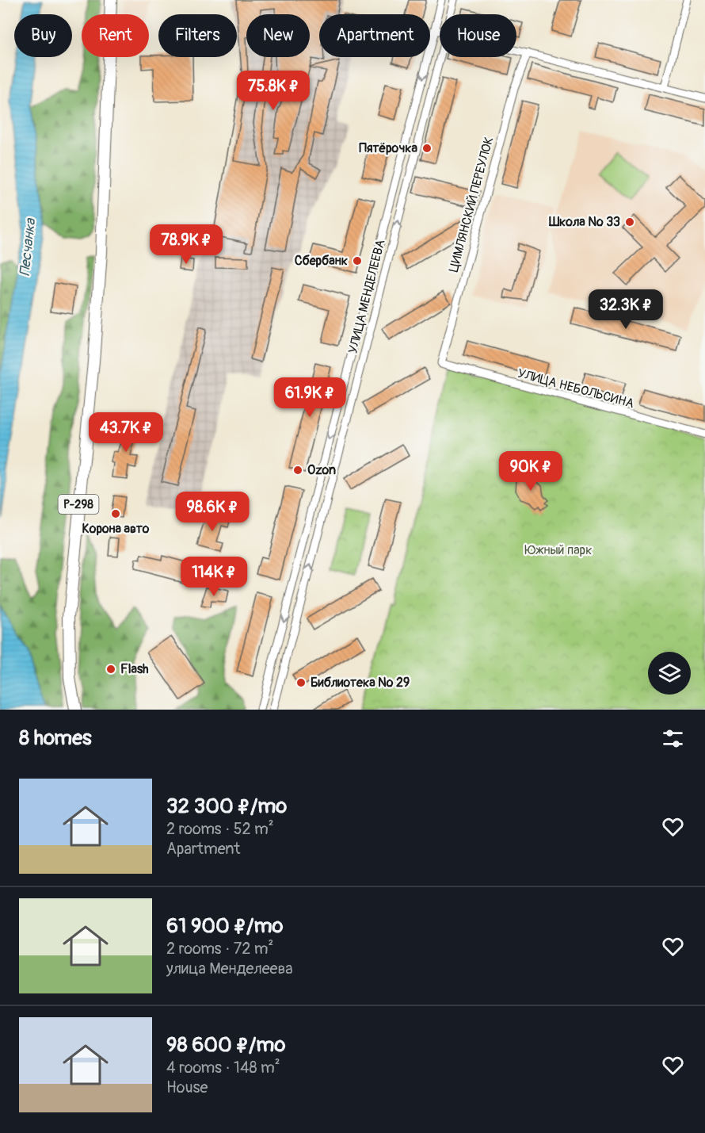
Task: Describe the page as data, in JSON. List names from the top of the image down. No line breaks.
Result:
{"streets":{"highway":["Р-298"],"street":["ЦИМЛЯНСКИЙ ПЕРЕУЛОК","УЛИЦА МЕНДЕЛЕЕВА","УЛИЦА НЕБОЛЬСИНА"]},"crossings":[["ЦИМЛЯНСКИЙ ПЕРЕУЛОК","УЛИЦА НЕБОЛЬСИНА"]],"water":["Песчанка"],"parks":["Южный парк"],"places":["Пятёрочка","Школа № 33","Сбербанк","Ozon","Корона авто","Flash","Библиотека № 29"],"page":{"chip":["Buy","Rent","Filters","New","Apartment","House"],"price":["75.8K ₽","78.9K ₽","32.3K ₽","61.9K ₽","43.7K ₽","90K ₽","98.6K ₽","114K ₽"],"heading":"8 homes","list":[{"name":"32 300 ₽/mo","note":"2 rooms · 52 m² · Apartment"},{"name":"61 900 ₽/mo","note":"2 rooms · 72 m² · улица Менделеева"},{"name":"98 600 ₽/mo","note":"4 rooms · 148 m² · House"}]}}
